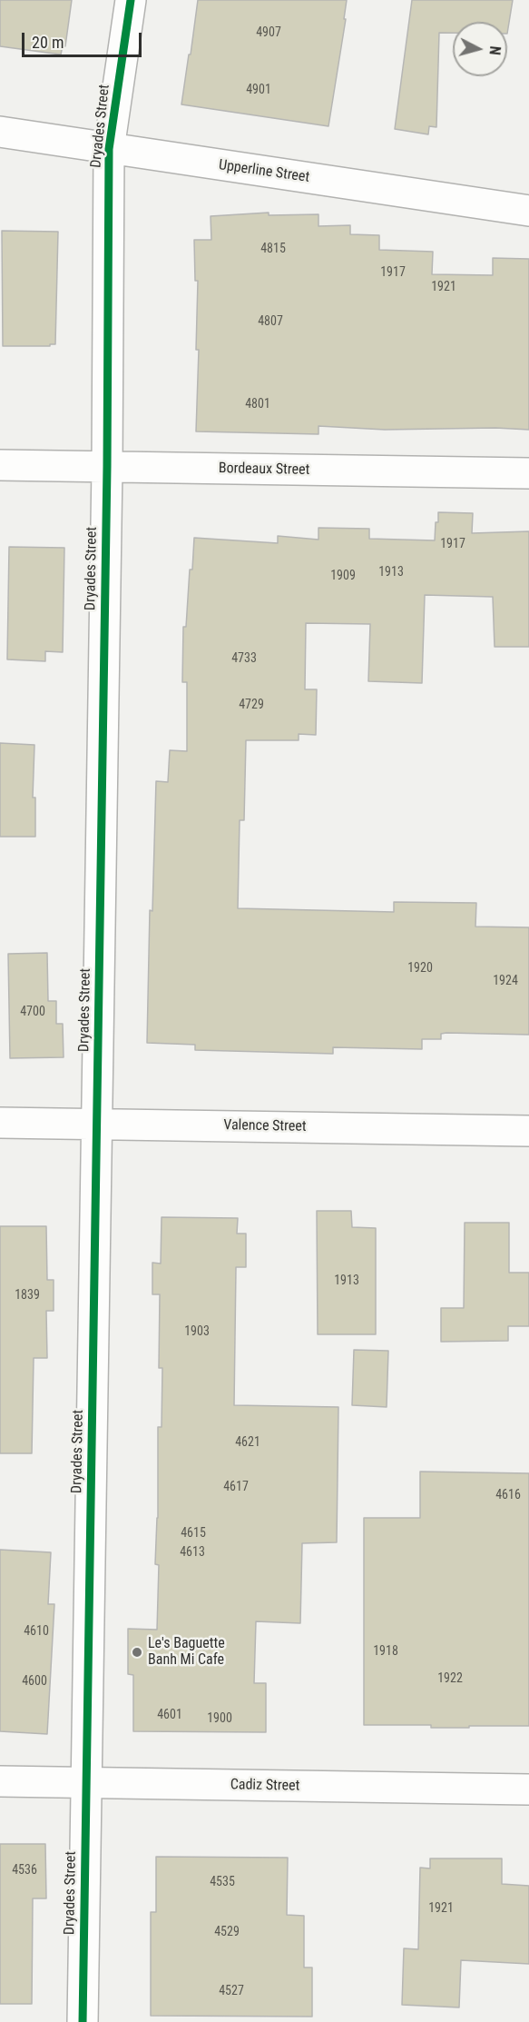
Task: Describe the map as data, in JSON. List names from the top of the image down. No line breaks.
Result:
{"streets":{"street":["Dryades Street","Upperline Street","Bordeaux Street","Valence Street","Cadiz Street"]},"crossings":[["Dryades Street","Upperline Street"],["Dryades Street","Bordeaux Street"],["Dryades Street","Valence Street"],["Dryades Street","Cadiz Street"]],"places":["Le's Baguette Banh Mi Cafe"],"house_numbers":["4907","4901","4815","1917","1921","4807","4801","1917","1913","1909","4733","4729","1920","1924","4700","1913","1839","1903","4621","4617","4616","4615","4613","4610","1918","1922","4600","4601","1900","4536","4535","1921","4529","4527"],"scale_bar":"20 m","north":"right"}
